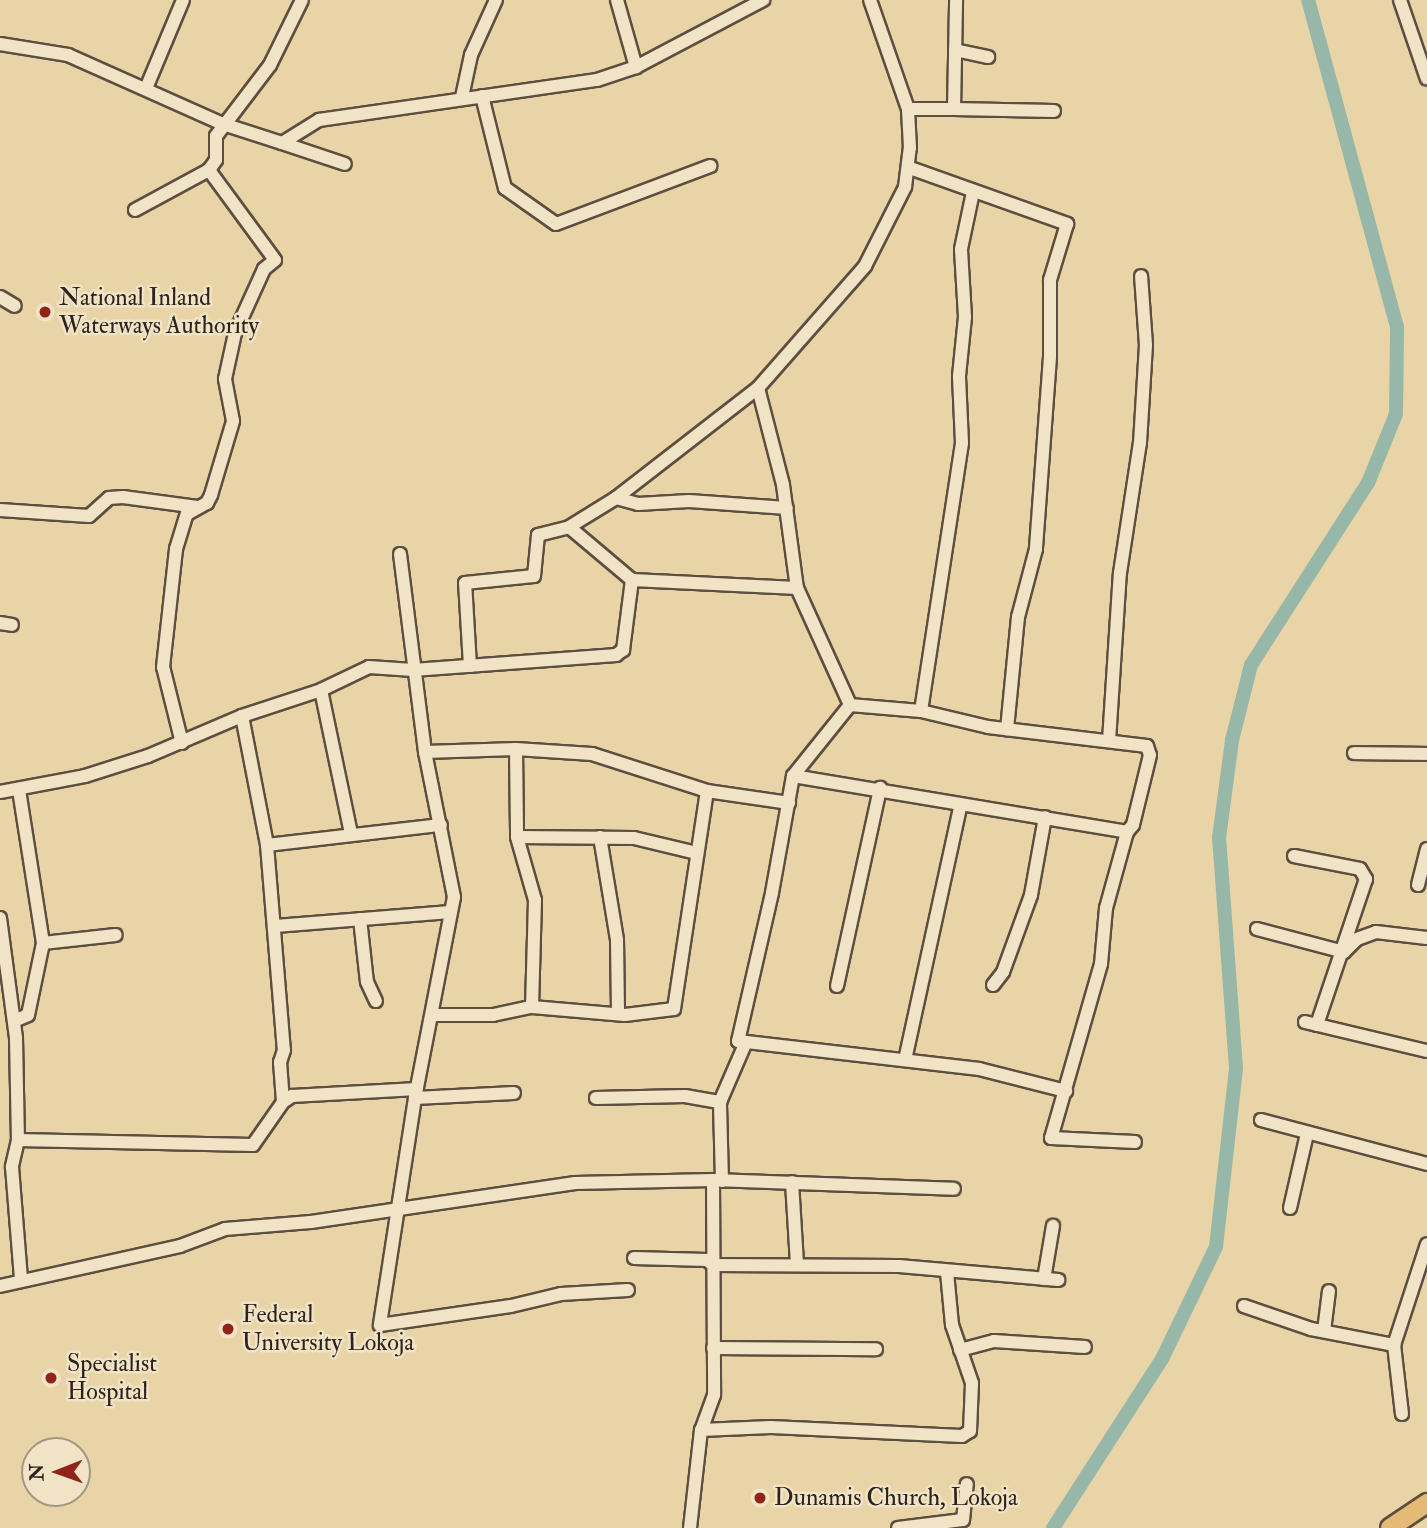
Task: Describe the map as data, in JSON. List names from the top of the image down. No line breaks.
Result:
{"places":["National Inland Waterways Authority","Federal University Lokoja","Specialist Hospital","Dunamis Church, Lokoja"],"north":"left"}
